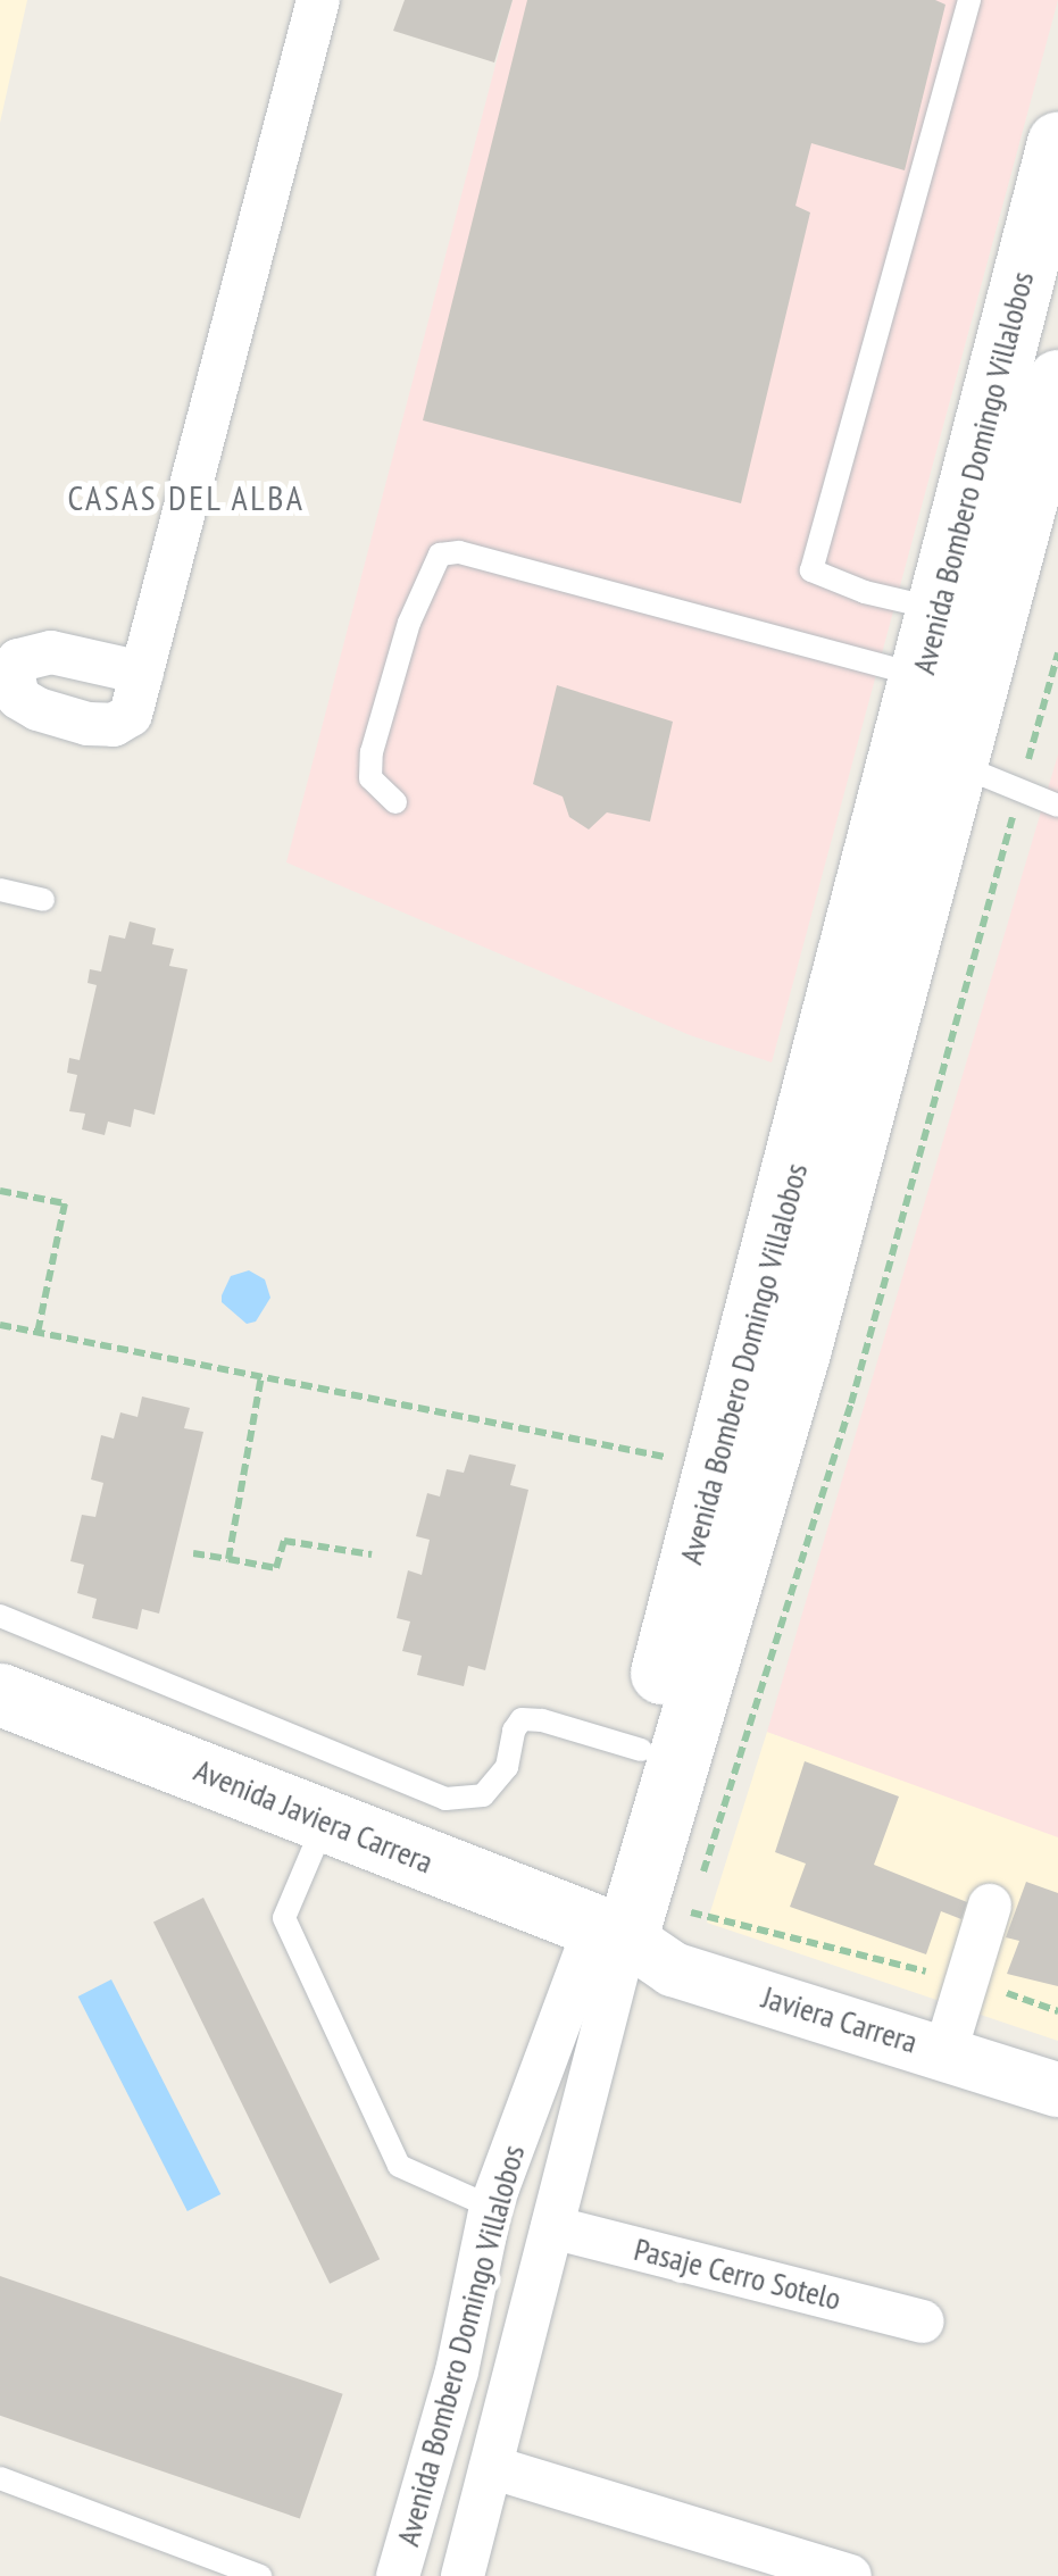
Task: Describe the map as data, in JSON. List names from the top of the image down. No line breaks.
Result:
{"streets":{"main road":["Avenida Bombero Domingo Villalobos","Avenida Javiera Carrera"],"street":["Javiera Carrera","Pasaje Cerro Sotelo"]},"crossings":[["Avenida Bombero Domingo Villalobos","Avenida Javiera Carrera"],["Avenida Bombero Domingo Villalobos","Javiera Carrera"],["Avenida Bombero Domingo Villalobos","Pasaje Cerro Sotelo"],["Avenida Javiera Carrera","Javiera Carrera"]],"districts":["CASAS DEL ALBA"]}
